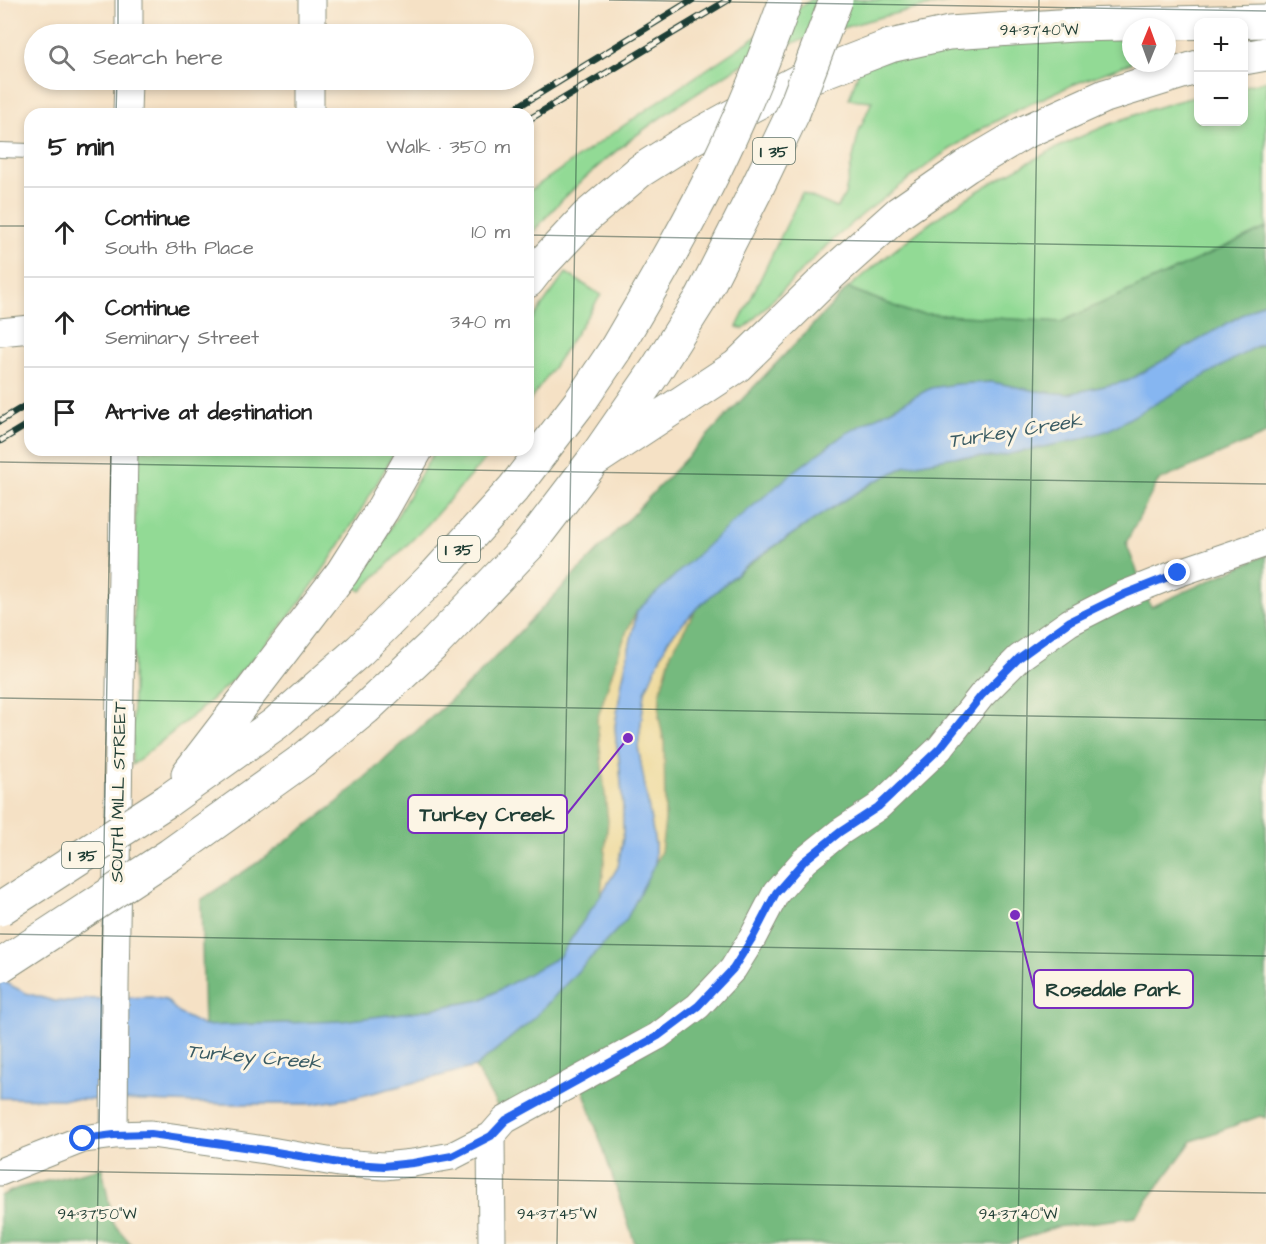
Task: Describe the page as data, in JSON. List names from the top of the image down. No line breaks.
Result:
{"streets":{"highway":["I 35"],"street":["SOUTH MILL STREET"]},"water":["Turkey Creek"],"places":["Turkey Creek","Rosedale Park"],"north":"top","page":{"map_buttons":["+","−"],"search":"Search here","heading":["5 min","Walk · 350 m"],"list":[["Continue","South 8th Place","10 m"],["Continue","Seminary Street","340 m"],"Arrive at destination"]},"coordinates":["94°37'40\"W","94°37'50\"W","94°37'45\"W"]}
